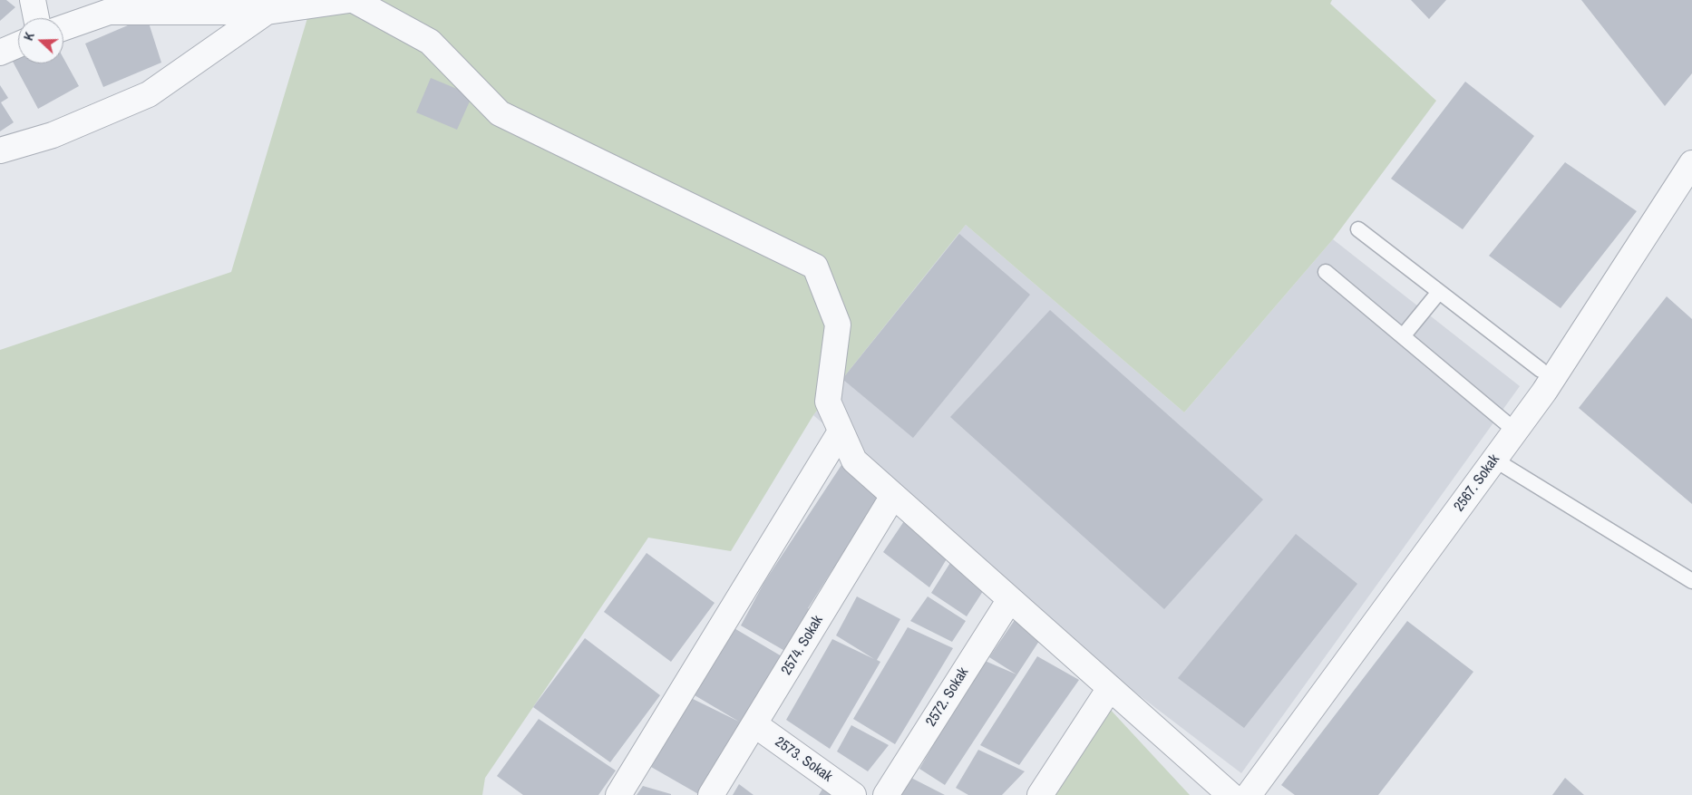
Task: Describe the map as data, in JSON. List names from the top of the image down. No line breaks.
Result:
{"streets":{"street":["2567. Sokak","2574. Sokak","2572. Sokak","2573. Sokak"]},"crossings":[["2574. Sokak","2573. Sokak"]],"north":"left"}
